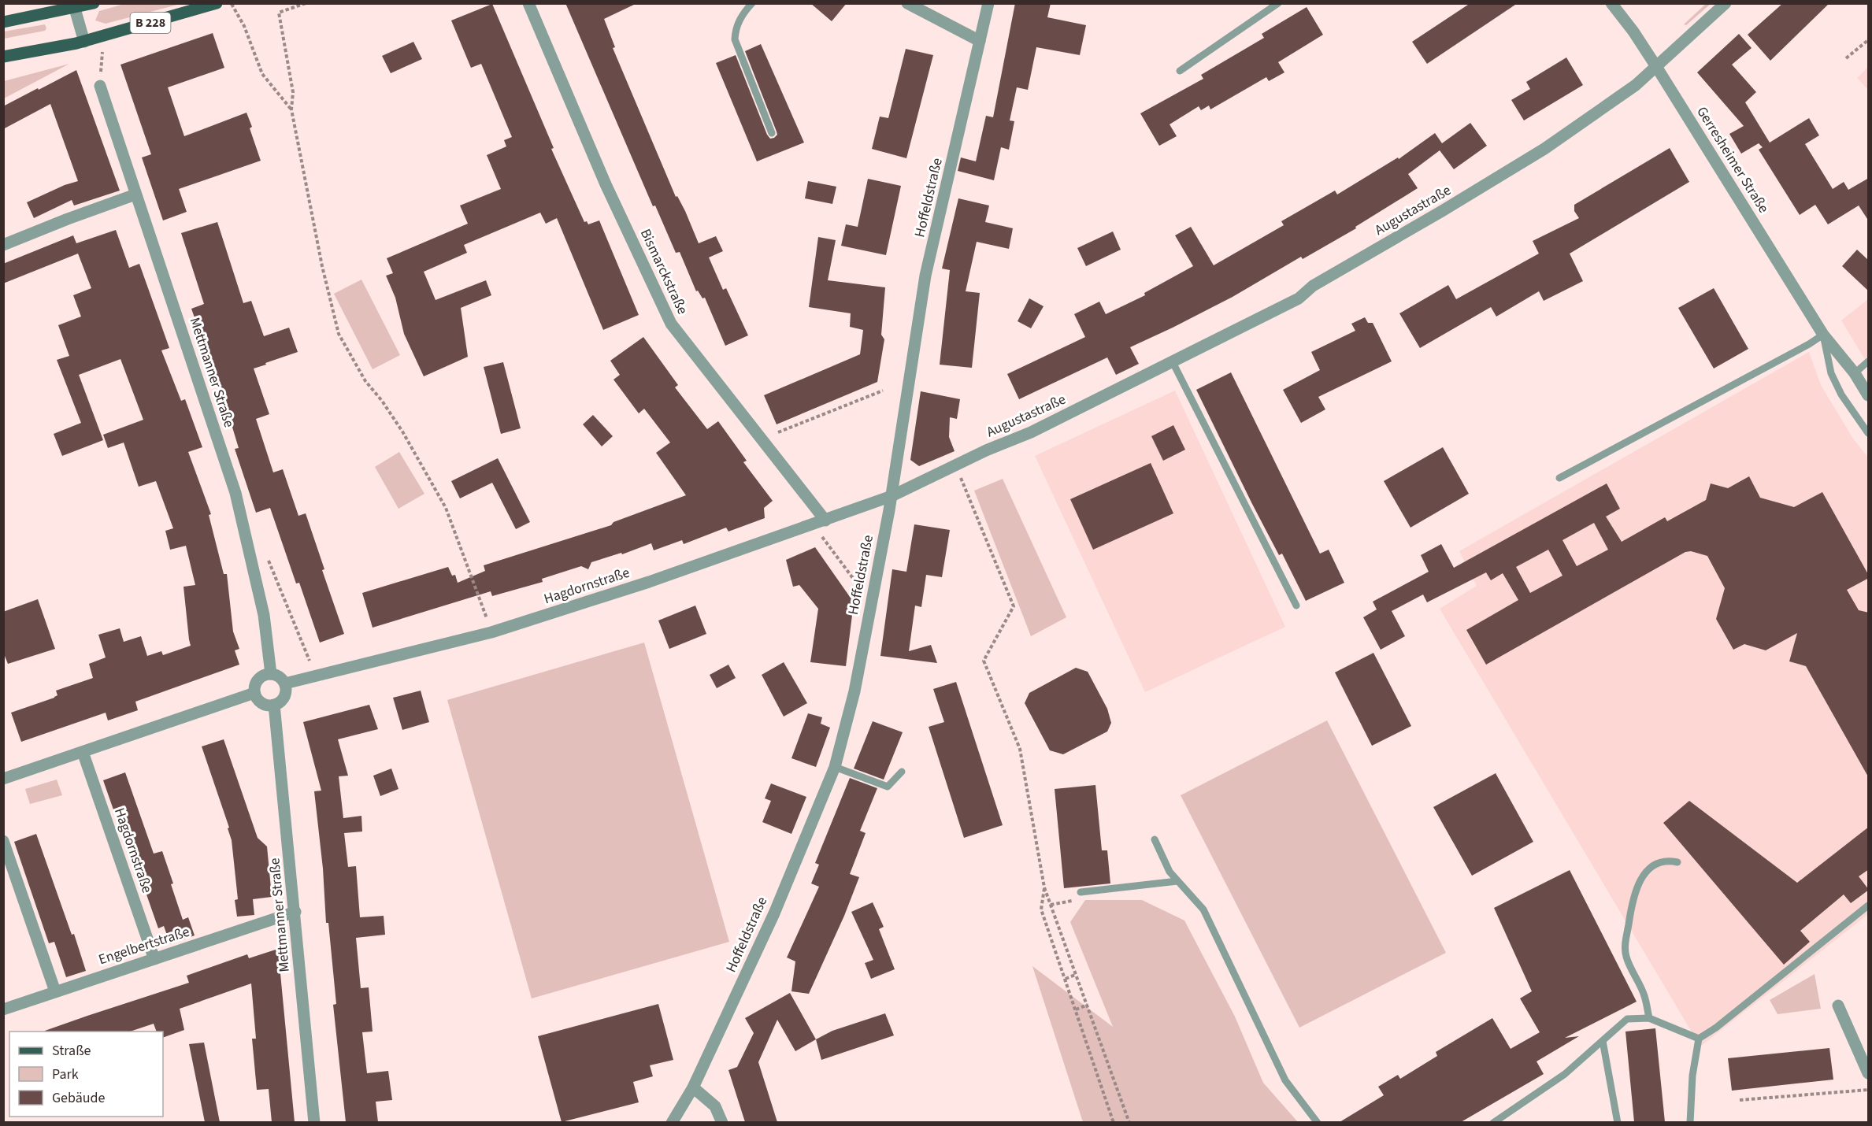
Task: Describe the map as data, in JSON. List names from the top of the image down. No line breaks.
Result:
{"streets":{"main road":["B 228"],"street":["Gerresheimer Straße","Hoffeldstraße","Augustastraße","Bismarckstraße","Mettmanner Straße","Hagdornstraße","Engelbertstraße"]},"crossings":[["Gerresheimer Straße","Augustastraße"],["Hoffeldstraße","Augustastraße"],["Hoffeldstraße","Hagdornstraße"],["Augustastraße","Hagdornstraße"],["Bismarckstraße","Hagdornstraße"],["Mettmanner Straße","Hagdornstraße"],["Mettmanner Straße","Engelbertstraße"],["Hagdornstraße","Engelbertstraße"]],"legend":["Straße","Park","Gebäude"]}
